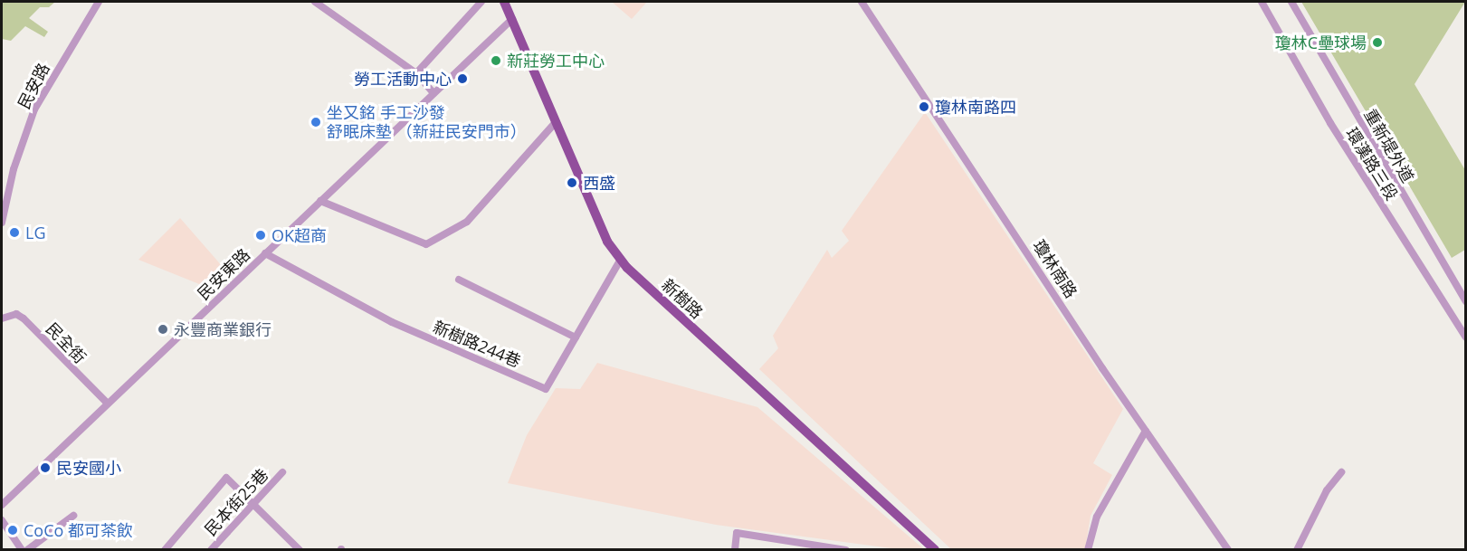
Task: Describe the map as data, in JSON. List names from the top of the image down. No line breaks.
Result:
{"streets":{"main road":["新樹路"],"street":["民安路","重新堤外道","環漢路三段","瓊林南路","民安東路","民全街","新樹路244巷","民本街25巷"]},"crossings":[["民安東路","新樹路"],["民安東路","民全街"],["民安東路","新樹路244巷"],["新樹路","新樹路244巷"]],"places":["瓊林C壘球場","新莊勞工中心","勞工活動中心","瓊林南路四","坐又銘 手工沙發 舒眠床墊 （新莊民安門市）","西盛","LG","OK超商","永豐商業銀行","民安國小","CoCo 都可茶飲"]}
